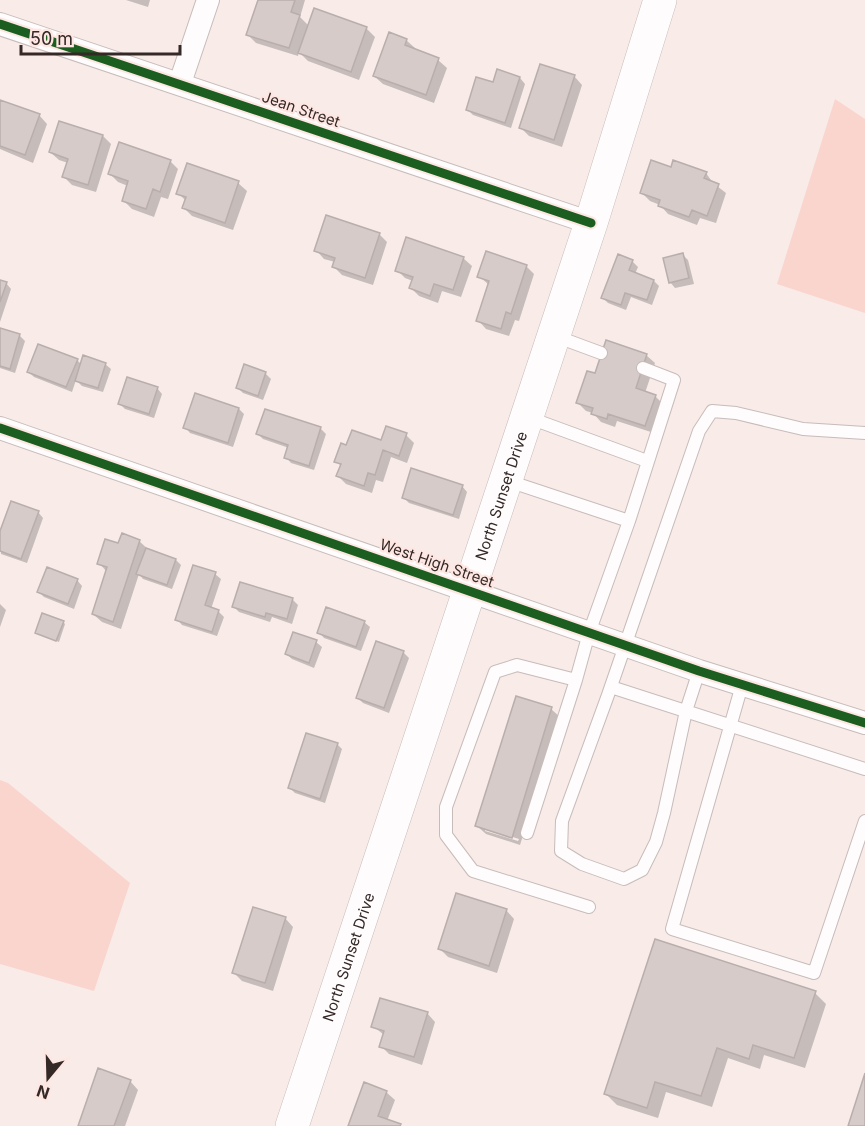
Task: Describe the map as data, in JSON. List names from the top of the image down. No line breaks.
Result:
{"streets":{"main road":["North Sunset Drive"],"street":["Jean Street","West High Street"]},"crossings":[["Jean Street","North Sunset Drive"],["North Sunset Drive","West High Street"]],"scale_bar":"50 m","north":"bottom"}
